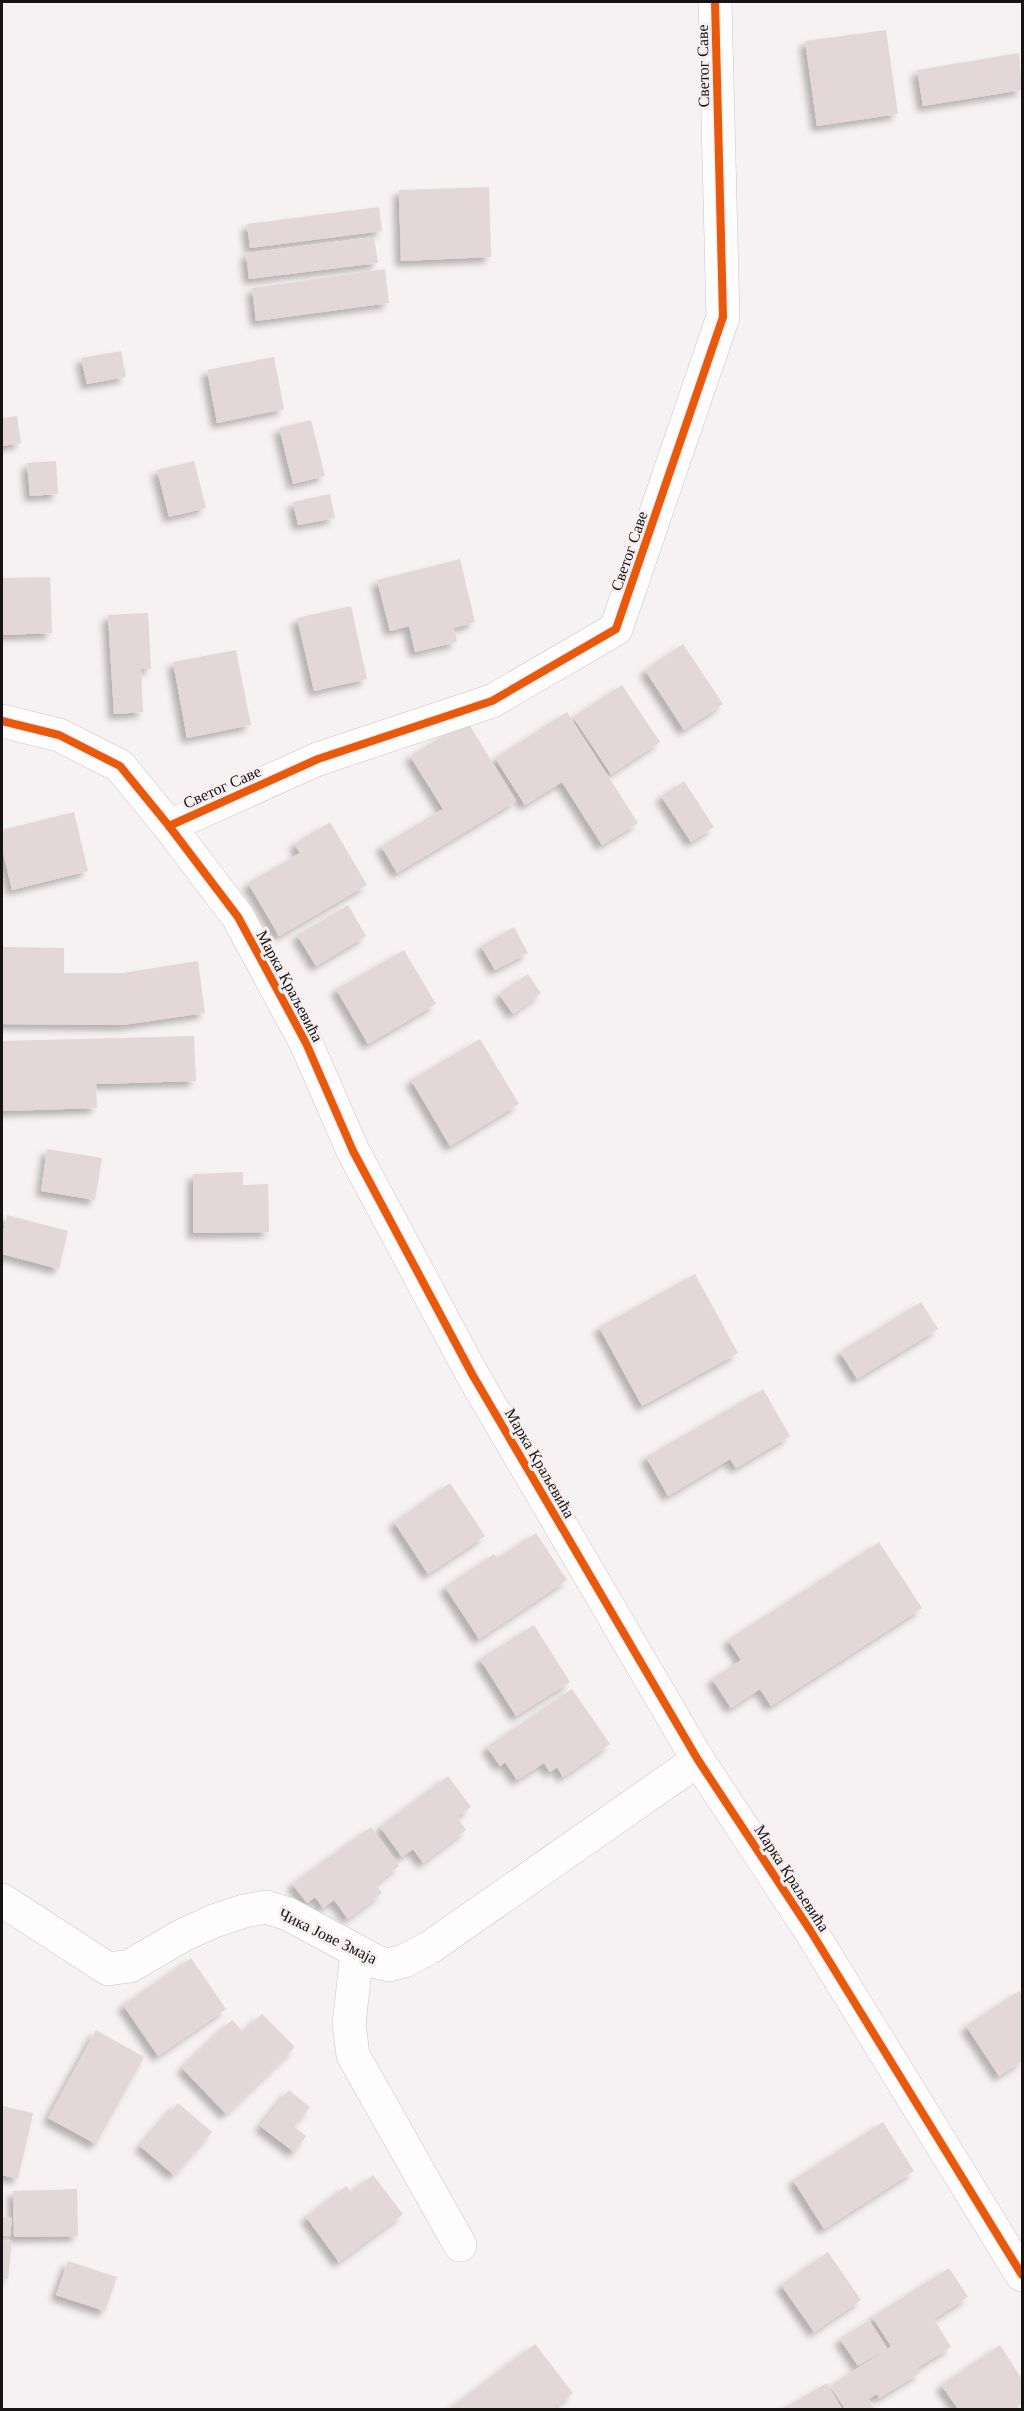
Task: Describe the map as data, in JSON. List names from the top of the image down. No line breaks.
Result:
{"streets":{"street":["Светог Саве","Марка Краљевића","Чика Јове Змаја"]},"crossings":[["Светог Саве","Марка Краљевића"],["Марка Краљевића","Чика Јове Змаја"]]}
